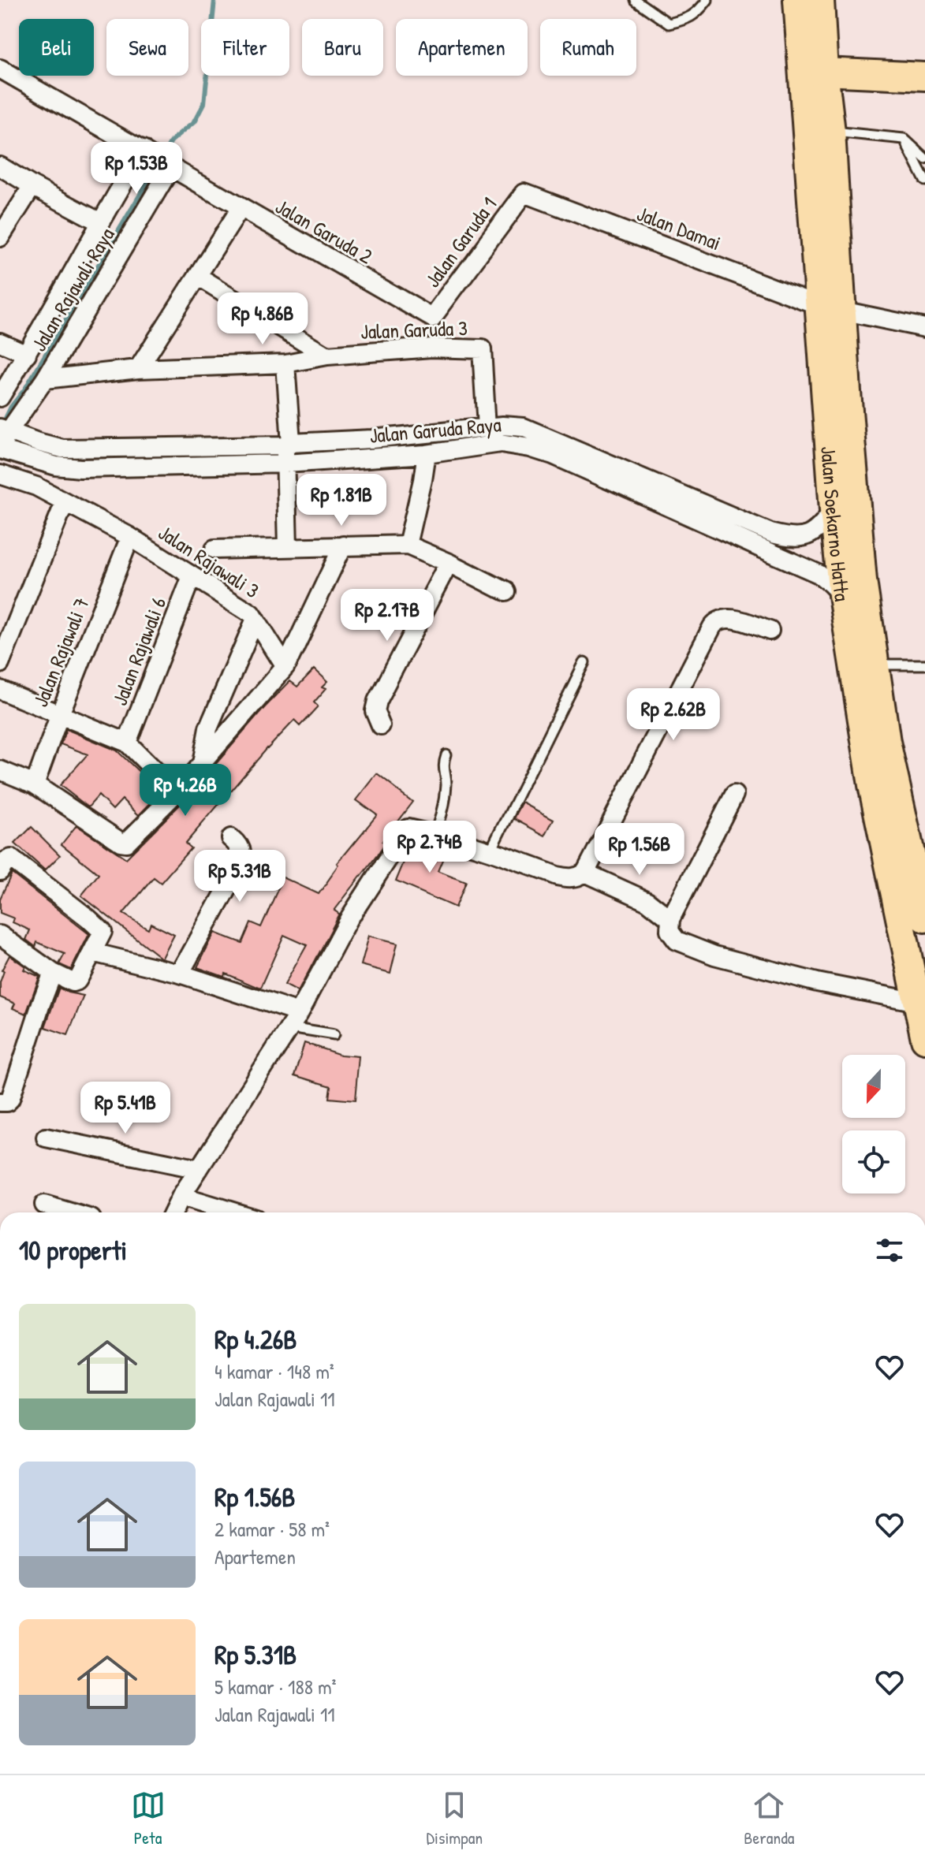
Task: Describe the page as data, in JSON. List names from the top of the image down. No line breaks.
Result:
{"streets":{"main road":["Jalan Soekarno Hatta"],"street":["Jalan Damai","Jalan Garuda 2","Jalan Garuda 1","Jalan Rajawali Raya","Jalan Garuda 3","Jalan Garuda Raya","Jalan Rajawali 3","Jalan Rajawali 6","Jalan Rajawali 7"]},"crossings":[["Jalan Damai","Jalan Garuda 1"],["Jalan Damai","Jalan Soekarno Hatta"],["Jalan Garuda 2","Jalan Garuda 1"],["Jalan Garuda 2","Jalan Rajawali Raya"],["Jalan Rajawali Raya","Jalan Garuda 3"],["Jalan Rajawali Raya","Jalan Garuda Raya"],["Jalan Garuda 3","Jalan Garuda Raya"],["Jalan Garuda Raya","Jalan Soekarno Hatta"],["Jalan Rajawali 3","Jalan Rajawali 6"],["Jalan Rajawali 3","Jalan Rajawali 7"]],"north":"bottom","page":{"chip":["Beli","Sewa","Filter","Baru","Apartemen","Rumah"],"price":["Rp 1.53B","Rp 4.86B","Rp 1.81B","Rp 2.17B","Rp 2.62B","Rp 4.26B","Rp 2.74B","Rp 1.56B","Rp 5.31B","Rp 5.41B"],"heading":"10 properti","list":[{"name":"Rp 4.26B","note":"4 kamar · 148 m² · Jalan Rajawali 11"},{"name":"Rp 1.56B","note":"2 kamar · 58 m² · Apartemen"},{"name":"Rp 5.31B","note":"5 kamar · 188 m² · Jalan Rajawali 11"}],"tabs":["Peta","Disimpan","Beranda"]}}
